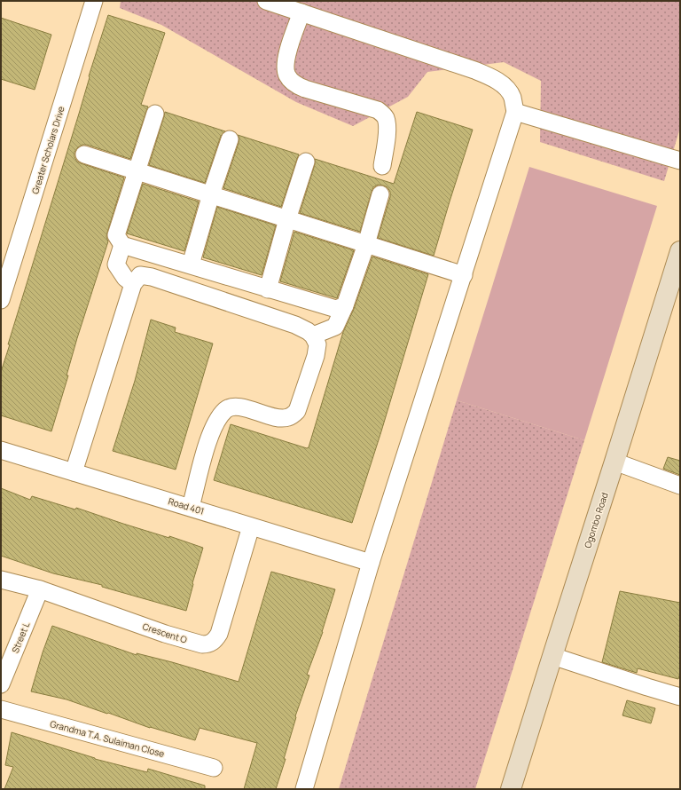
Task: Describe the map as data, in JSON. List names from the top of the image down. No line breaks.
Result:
{"streets":{"main road":["Ogombo Road"],"street":["Greater Scholars Drive","Road 401","Crescent O","Street L","Grandma T.A. Sulaiman Close"]},"crossings":[["Road 401","Crescent O"],["Crescent O","Street L"]]}
